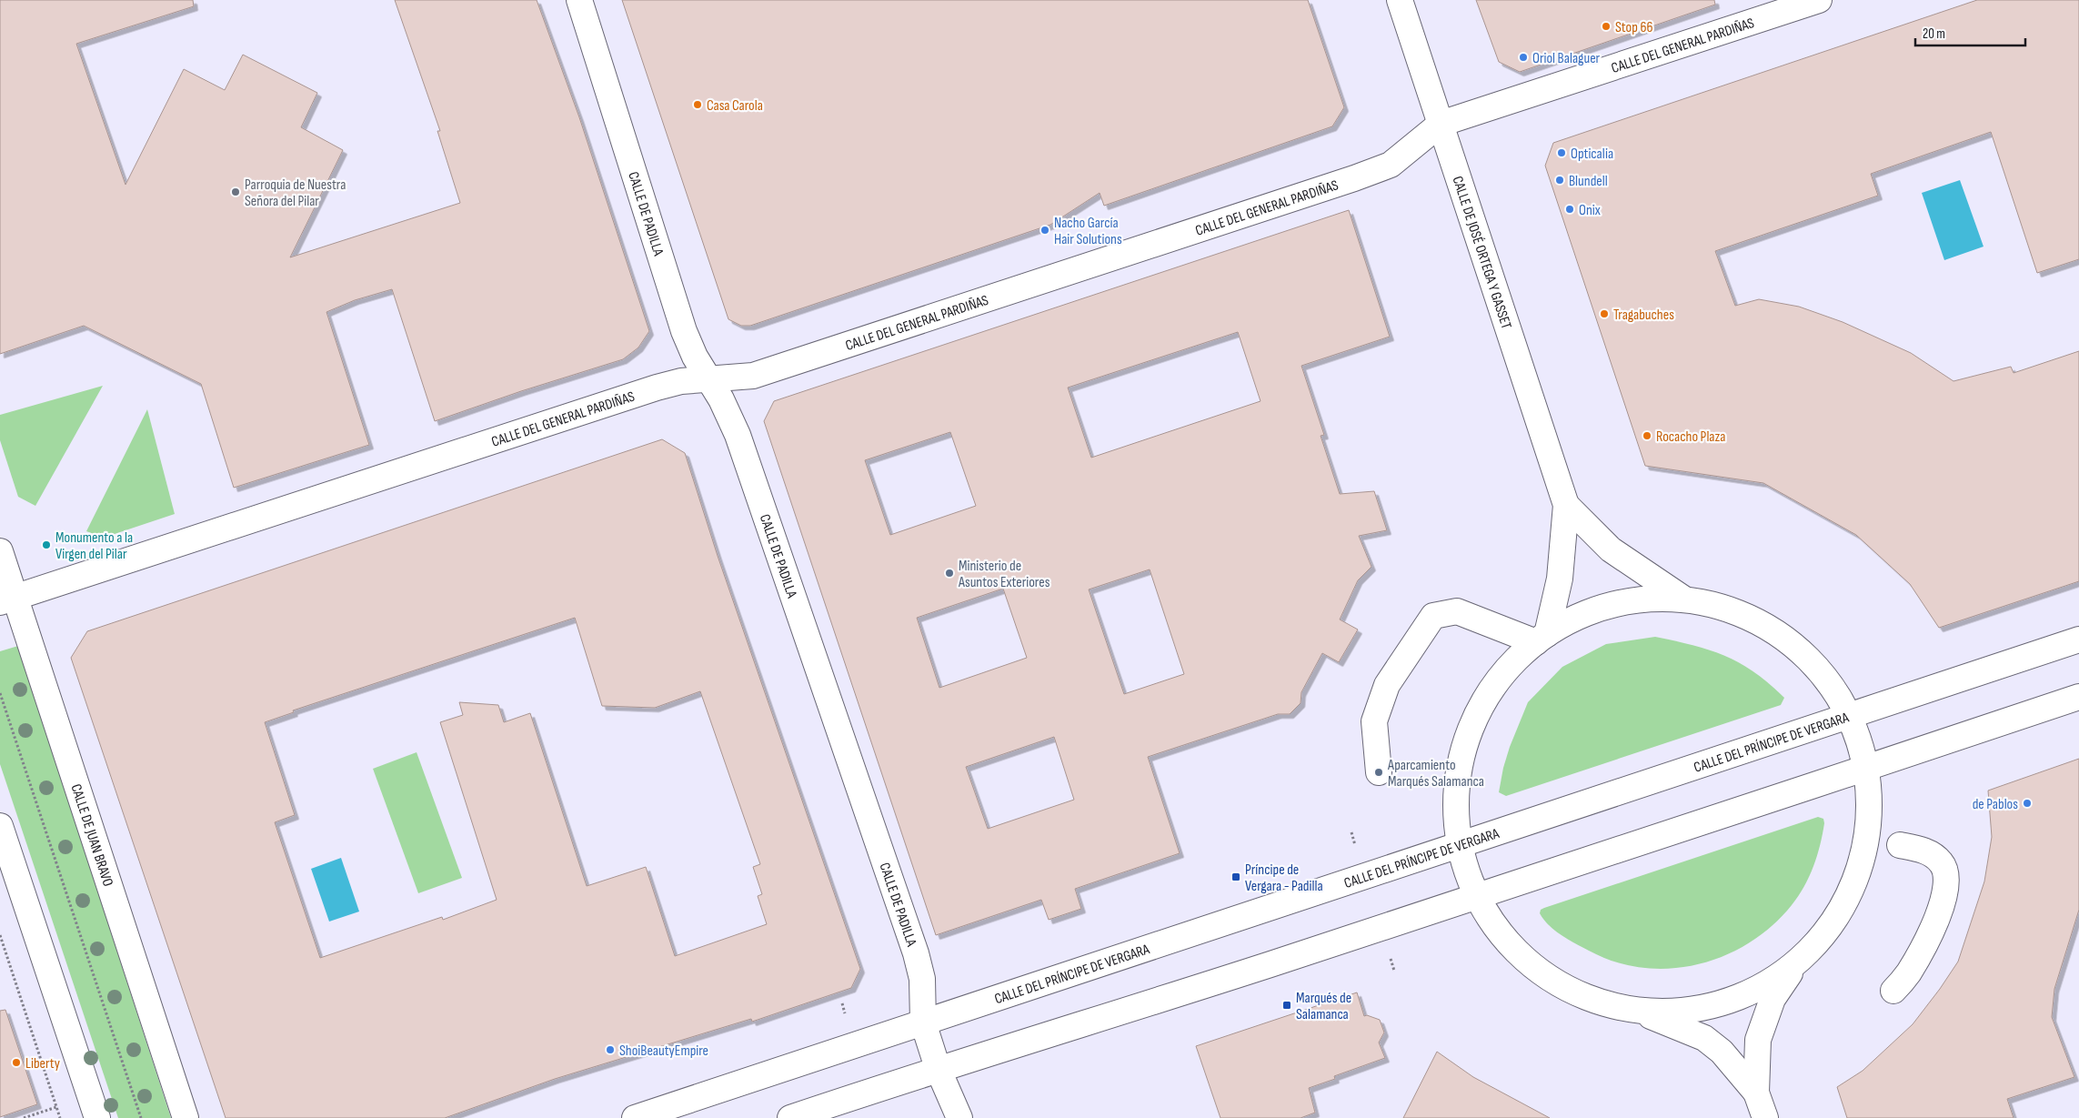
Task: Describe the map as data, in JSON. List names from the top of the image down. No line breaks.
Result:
{"streets":{"street":["CALLE DEL GENERAL PARDIÑAS","CALLE DE PADILLA","CALLE DE JOSÉ ORTEGA Y GASSET","CALLE DEL PRÍNCIPE DE VERGARA","CALLE DE JUAN BRAVO"]},"crossings":[["CALLE DEL GENERAL PARDIÑAS","CALLE DE PADILLA"],["CALLE DEL GENERAL PARDIÑAS","CALLE DE JOSÉ ORTEGA Y GASSET"],["CALLE DEL GENERAL PARDIÑAS","CALLE DE JUAN BRAVO"],["CALLE DE PADILLA","CALLE DEL PRÍNCIPE DE VERGARA"]],"places":{"other":["Stop 66","Oriol Balaguer","Casa Carola","Opticalia","Blundell","Parroquia de Nuestra Señora del Pilar","Onix","Nacho García Hair Solutions","Tragabuches","Rocacho Plaza","Monumento a la Virgen del Pilar","Ministerio de Asuntos Exteriores","Aparcamiento Marqués Salamanca","de Pablos","ShoiBeautyEmpire","Liberty"],"transit":["Príncipe de Vergara - Padilla","Marqués de Salamanca"]},"scale_bar":"20 m"}
